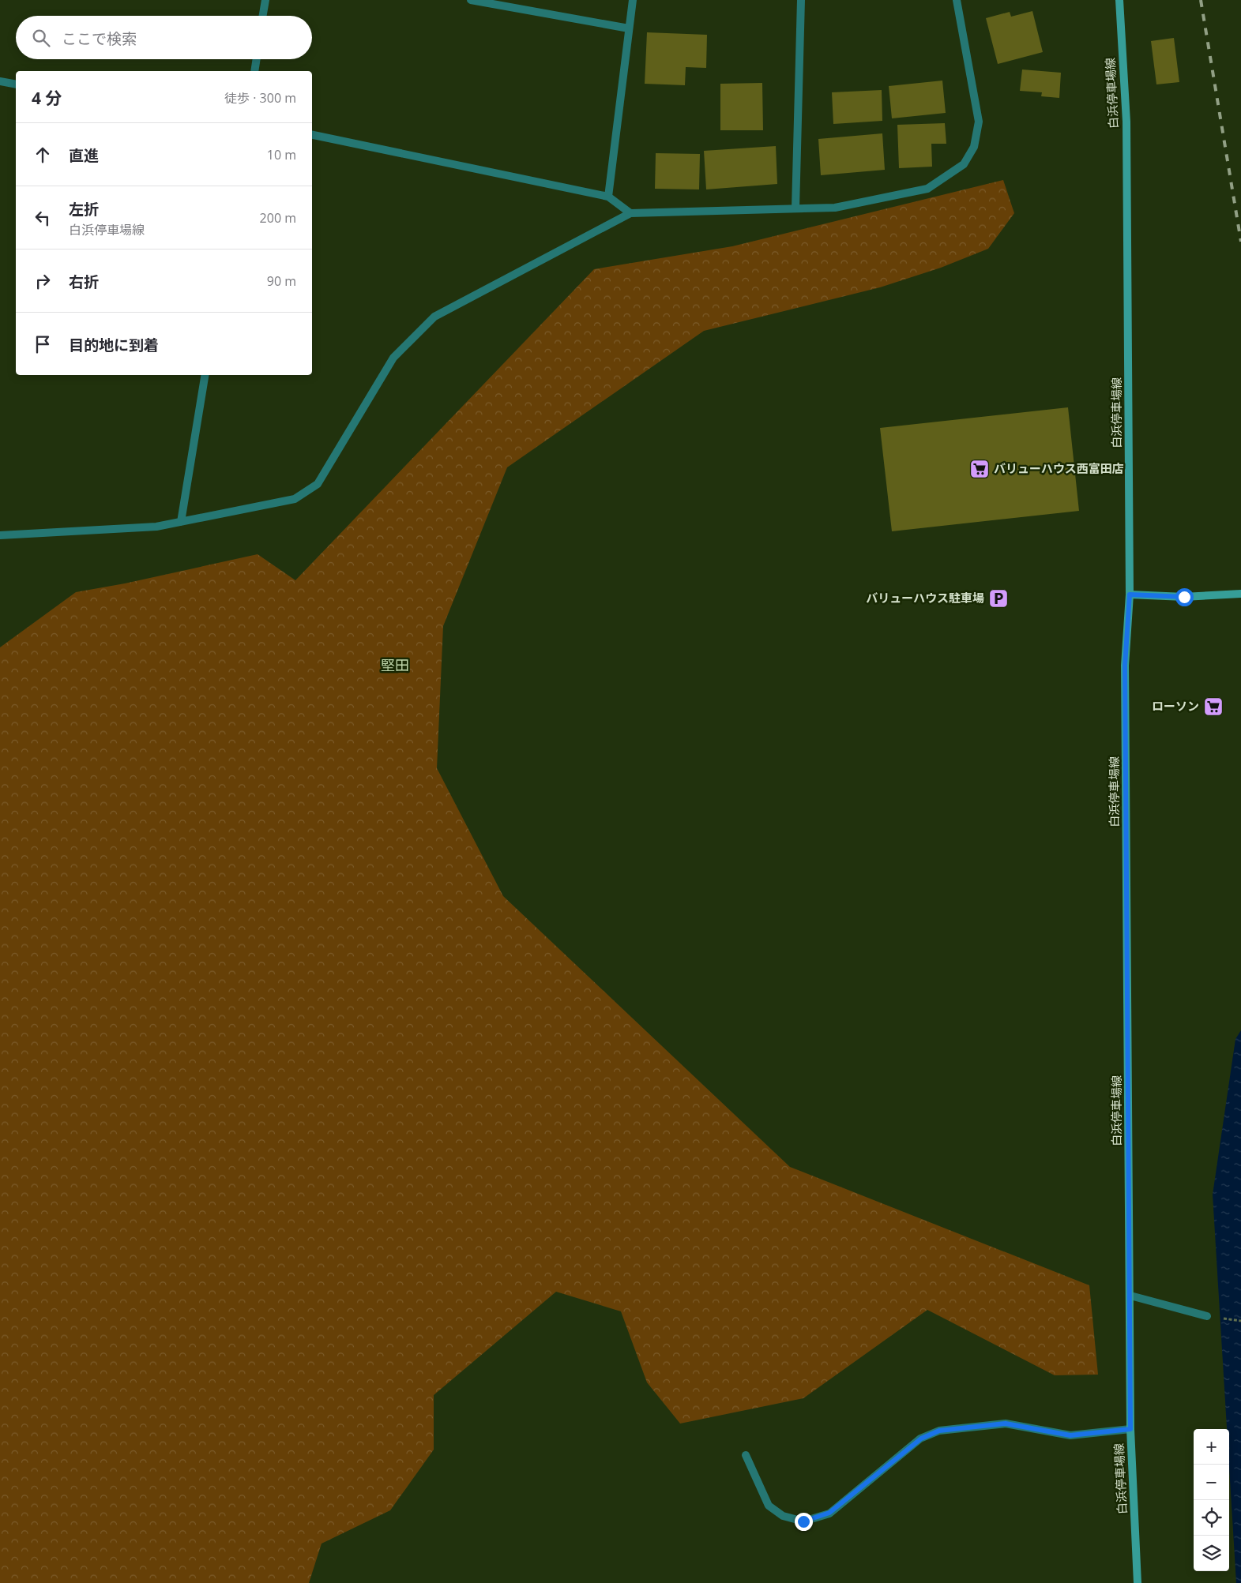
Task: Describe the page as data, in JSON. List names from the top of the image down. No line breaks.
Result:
{"streets":{"main road":["白浜停車場線"]},"districts":["堅田"],"places":{"supermarket":["バリューハウス西富田店","ローソン"],"parking":["バリューハウス駐車場"]},"page":{"search":"ここで検索","heading":["4 分","徒歩 · 300 m"],"list":[["直進","10 m"],["左折","白浜停車場線","200 m"],["右折","90 m"],"目的地に到着"],"map_buttons":["+","−"]}}
